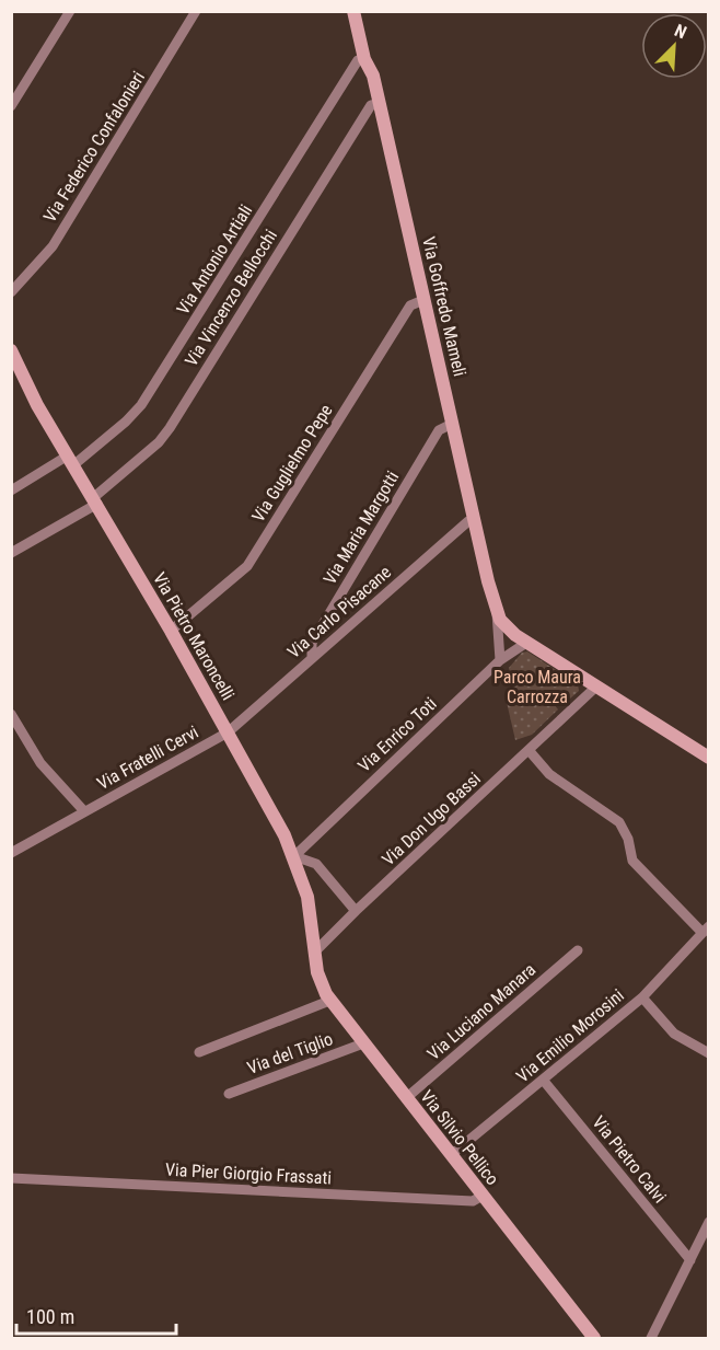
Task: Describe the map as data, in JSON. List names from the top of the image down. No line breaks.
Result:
{"streets":{"street":["Via Federico Confalonieri","Via Antonio Artiali","Via Vincenzo Bellocchi","Via Goffredo Mameli","Via Guglielmo Pepe","Via Maria Margotti","Via Carlo Pisacane","Via Pietro Maroncelli","Via Enrico Toti","Via Fratelli Cervi","Via Don Ugo Bassi","Via Luciano Manara","Via Emilio Morosini","Via del Tiglio","Via Silvio Pellico","Via Pietro Calvi","Via Pier Giorgio Frassati"]},"crossings":[["Via Antonio Artiali","Via Goffredo Mameli"],["Via Antonio Artiali","Via Pietro Maroncelli"],["Via Vincenzo Bellocchi","Via Goffredo Mameli"],["Via Vincenzo Bellocchi","Via Pietro Maroncelli"],["Via Goffredo Mameli","Via Guglielmo Pepe"],["Via Goffredo Mameli","Via Maria Margotti"],["Via Goffredo Mameli","Via Carlo Pisacane"],["Via Goffredo Mameli","Via Enrico Toti"],["Via Goffredo Mameli","Via Don Ugo Bassi"],["Via Guglielmo Pepe","Via Pietro Maroncelli"],["Via Maria Margotti","Via Carlo Pisacane"],["Via Carlo Pisacane","Via Pietro Maroncelli"],["Via Carlo Pisacane","Via Fratelli Cervi"],["Via Pietro Maroncelli","Via Enrico Toti"],["Via Pietro Maroncelli","Via Fratelli Cervi"],["Via Pietro Maroncelli","Via Don Ugo Bassi"],["Via Pietro Maroncelli","Via Silvio Pellico"],["Via Don Ugo Bassi","Via Silvio Pellico"],["Via Luciano Manara","Via Silvio Pellico"],["Via Emilio Morosini","Via Silvio Pellico"],["Via Emilio Morosini","Via Pietro Calvi"],["Via del Tiglio","Via Silvio Pellico"],["Via Silvio Pellico","Via Pier Giorgio Frassati"]],"parks":["Parco Maura Carrozza"],"scale_bar":"100 m","north":"top right"}
